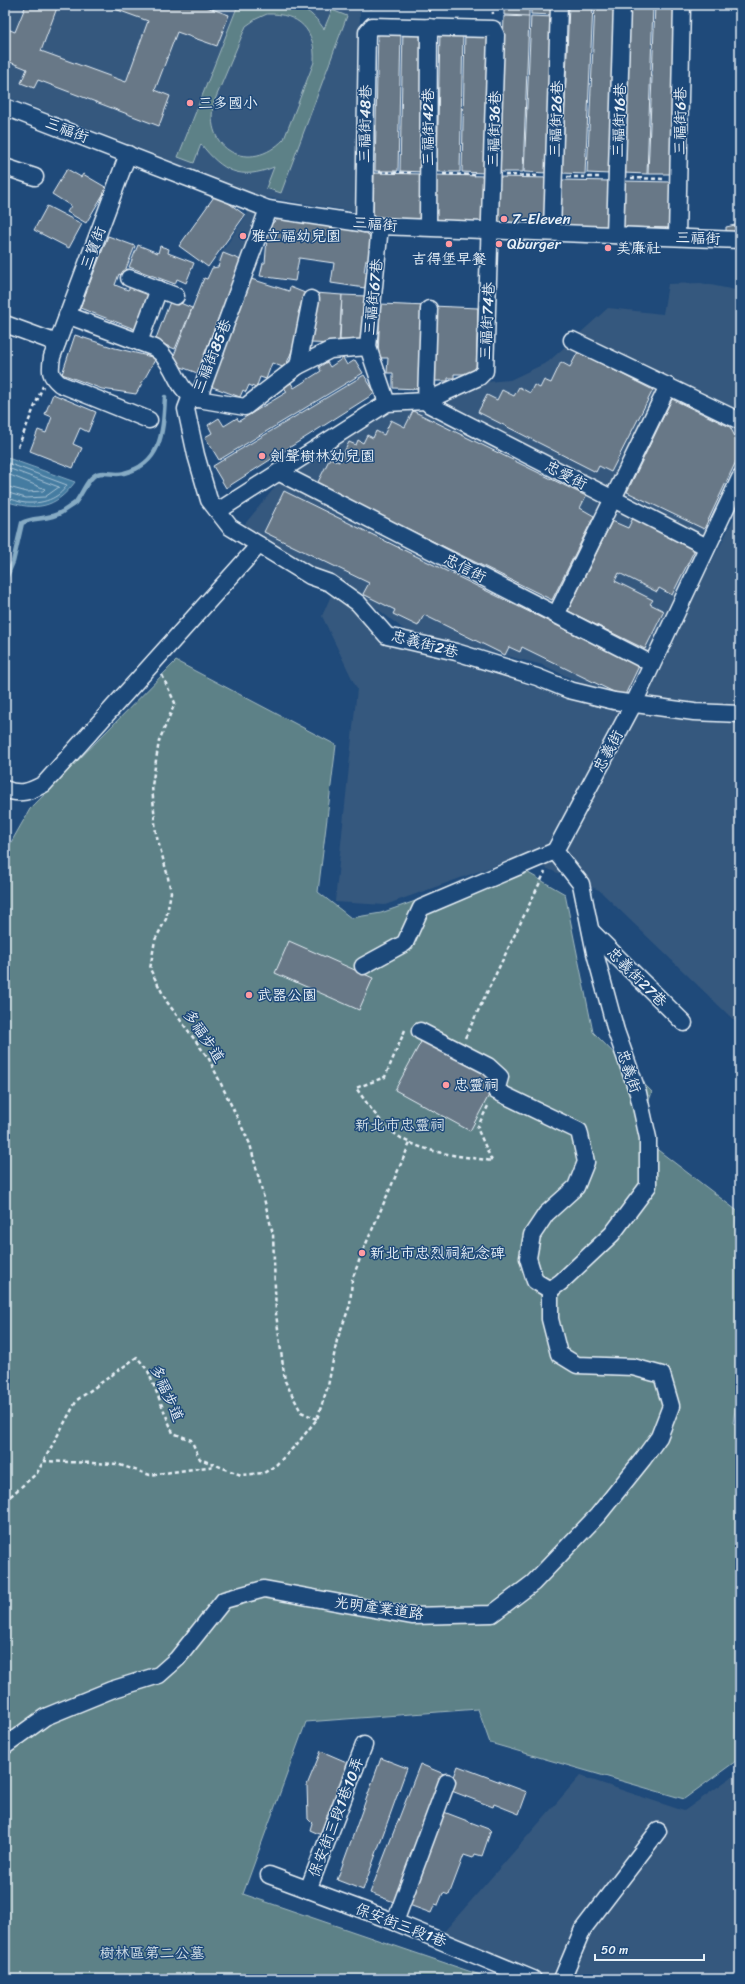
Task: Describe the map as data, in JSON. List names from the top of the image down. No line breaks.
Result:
{"streets":{"street":["三福街26巷","三福街16巷","三福街6巷","三福街48巷","三福街42巷","三福街36巷","三福街","三寶街","三福街67巷","三福街74巷","三福街85巷","忠愛街","忠信街","忠義街2巷","忠義街","忠義街27巷","光明產業道路","保安街三段1巷10弄","保安街三段1巷"],"path":["多福步道"]},"crossings":[["三福街26巷","三福街"],["三福街16巷","三福街"],["三福街6巷","三福街"],["三福街48巷","三福街42巷"],["三福街48巷","三福街36巷"],["三福街48巷","三福街"],["三福街42巷","三福街36巷"],["三福街42巷","三福街"],["三福街36巷","三福街"],["三福街36巷","三福街74巷"],["三福街","三寶街"],["三福街","三福街67巷"],["三福街","三福街74巷"],["三福街","三福街85巷"],["三寶街","三福街85巷"],["三福街67巷","三福街85巷"],["三福街67巷","忠義街2巷"],["三福街74巷","忠愛街"],["三福街74巷","忠信街"],["三福街74巷","忠義街2巷"],["三福街85巷","忠義街2巷"],["忠愛街","忠義街"],["忠信街","忠義街"],["忠義街2巷","忠義街"],["忠義街","忠義街27巷"],["忠義街","光明產業道路"],["保安街三段1巷10弄","保安街三段1巷"]],"parks":["新北市忠靈祠","樹林區第二公墓"],"places":["三多國小","7-Eleven","雅立福幼兒園","吉得堡早餐","Qburger","美廉社","劍聲樹林幼兒園","武器公園","忠靈祠","新北市忠烈祠紀念碑"],"scale_bar":"50 m"}
